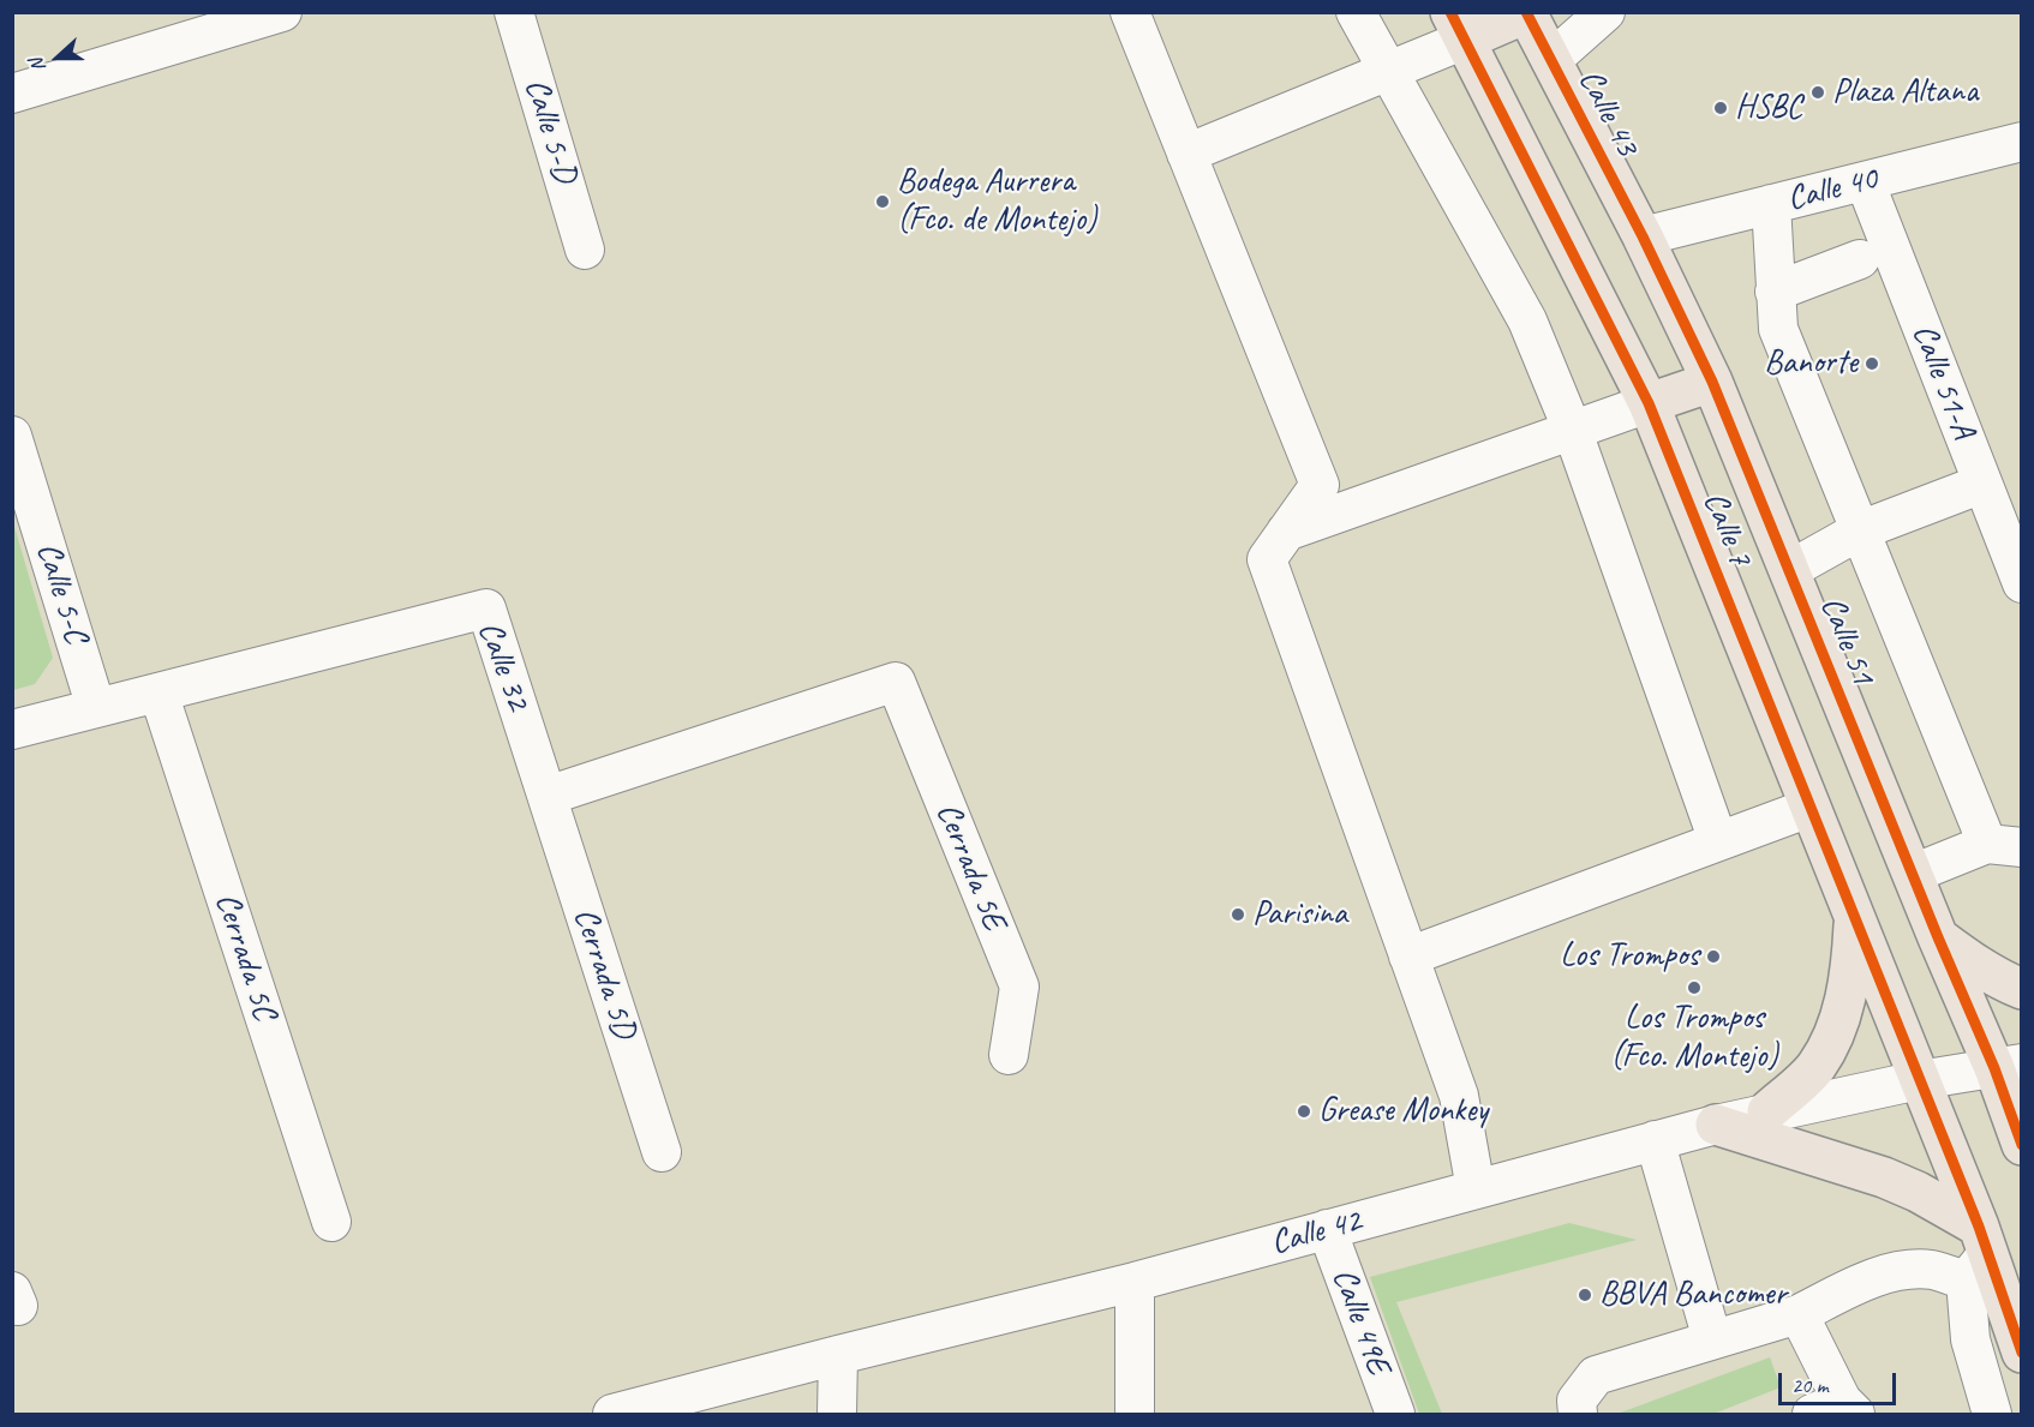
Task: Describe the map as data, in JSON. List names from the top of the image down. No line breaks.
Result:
{"streets":{"main road":["Calle 43","Calle 7","Calle 51"],"street":["Calle 5-D","Calle 40","Calle 51-A","Calle 5-C","Calle 32","Cerrada 5E","Cerrada 5C","Cerrada 5D","Calle 42","Calle 49E"]},"crossings":[["Calle 43","Calle 40"],["Calle 43","Calle 51"],["Calle 40","Calle 51-A"],["Calle 40","Calle 51"],["Calle 7","Calle 42"],["Calle 5-C","Calle 32"],["Calle 51","Calle 42"],["Calle 32","Cerrada 5E"],["Calle 32","Cerrada 5C"],["Calle 32","Cerrada 5D"],["Cerrada 5E","Cerrada 5D"],["Calle 42","Calle 49E"]],"places":["Plaza Altana","HSBC","Bodega Aurrera (Fco. de Montejo)","Banorte","Parisina","Los Trompos","Los Trompos (Fco. Montejo)","Grease Monkey","BBVA Bancomer"],"scale_bar":"20 m","north":"left"}
